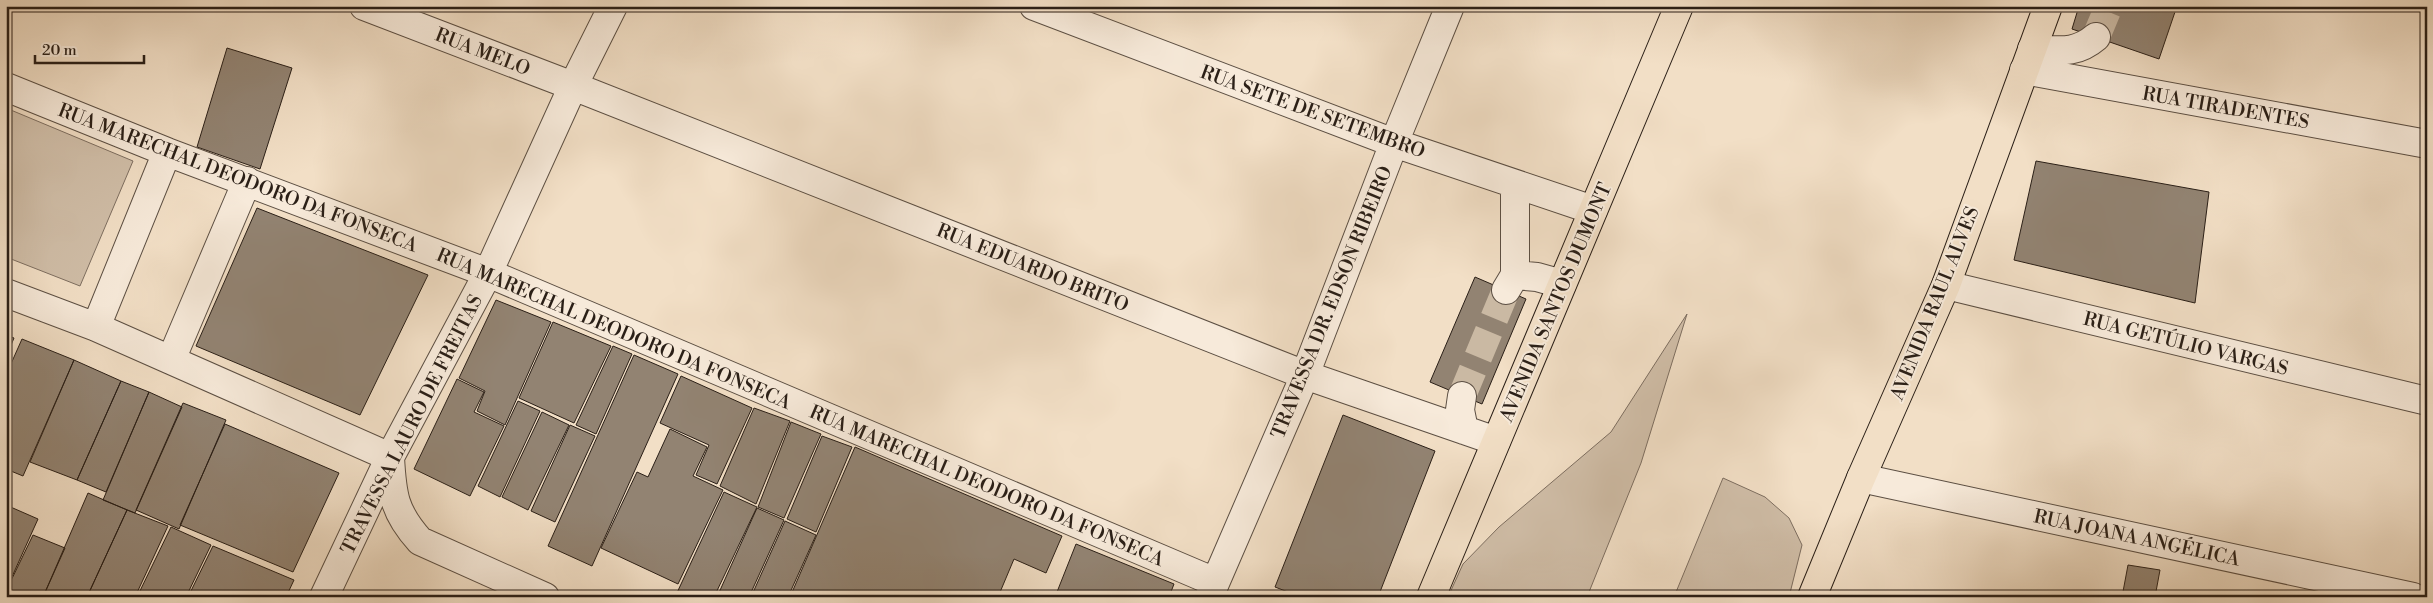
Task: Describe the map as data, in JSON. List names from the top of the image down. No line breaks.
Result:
{"streets":{"main road":["AVENIDA SANTOS DUMONT","AVENIDA RAUL ALVES"],"street":["RUA MELO","RUA TIRADENTES","RUA SETE DE SETEMBRO","RUA MARECHAL DEODORO DA FONSECA","RUA EDUARDO BRITO","TRAVESSA DR. EDSON RIBEIRO","RUA GETÚLIO VARGAS","TRAVESSA LAURO DE FREITAS","RUA JOANA ANGÉLICA"]},"crossings":[["RUA MELO","RUA EDUARDO BRITO"],["RUA MELO","TRAVESSA LAURO DE FREITAS"],["RUA TIRADENTES","AVENIDA RAUL ALVES"],["RUA SETE DE SETEMBRO","TRAVESSA DR. EDSON RIBEIRO"],["RUA SETE DE SETEMBRO","AVENIDA SANTOS DUMONT"],["RUA MARECHAL DEODORO DA FONSECA","TRAVESSA DR. EDSON RIBEIRO"],["RUA MARECHAL DEODORO DA FONSECA","TRAVESSA LAURO DE FREITAS"],["RUA EDUARDO BRITO","TRAVESSA DR. EDSON RIBEIRO"],["RUA EDUARDO BRITO","AVENIDA SANTOS DUMONT"],["RUA EDUARDO BRITO","TRAVESSA LAURO DE FREITAS"],["AVENIDA RAUL ALVES","RUA GETÚLIO VARGAS"],["AVENIDA RAUL ALVES","RUA JOANA ANGÉLICA"]],"scale_bar":"20 m"}
